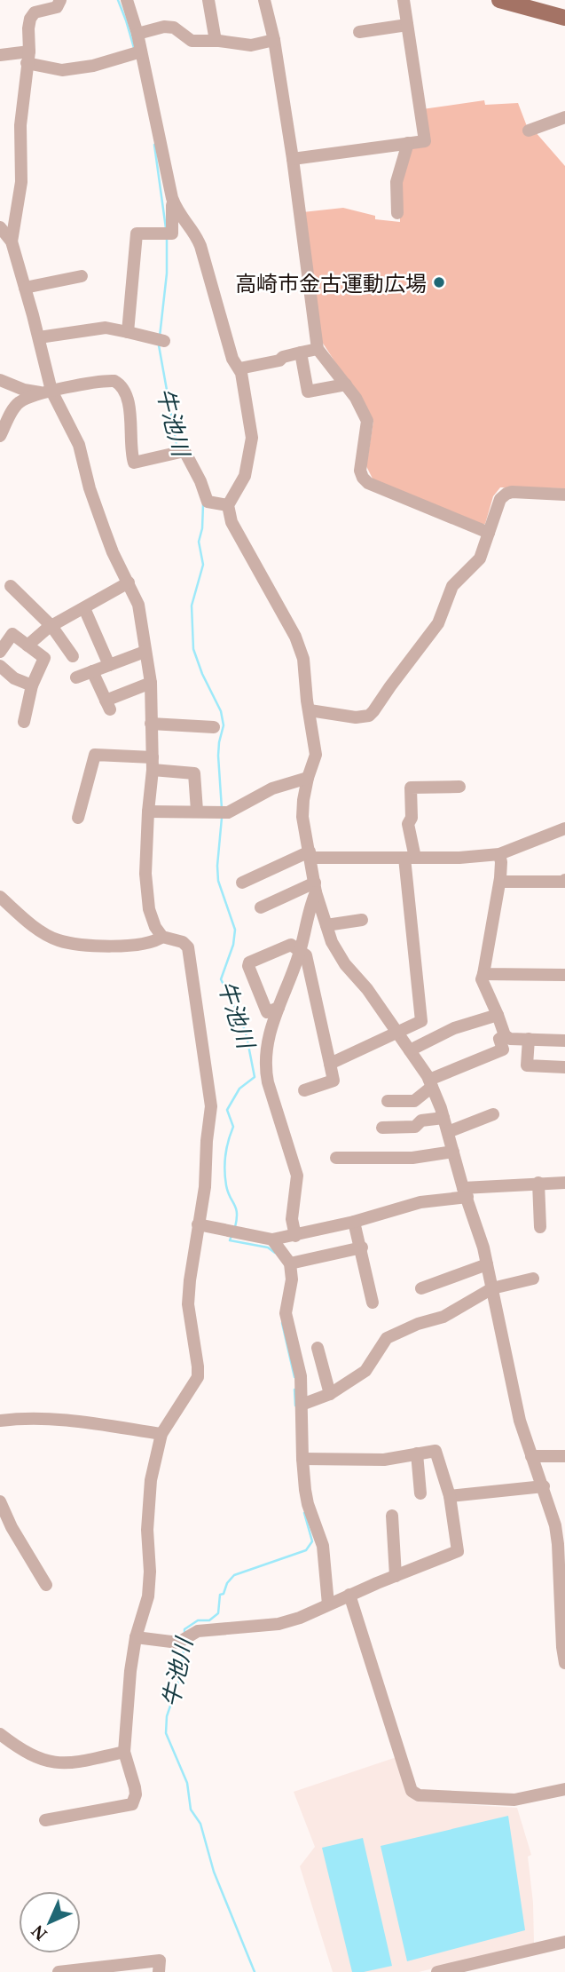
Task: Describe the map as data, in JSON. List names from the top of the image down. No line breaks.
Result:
{"water":["牛池川"],"places":["高崎市金古運動広場"],"north":"bottom left"}
